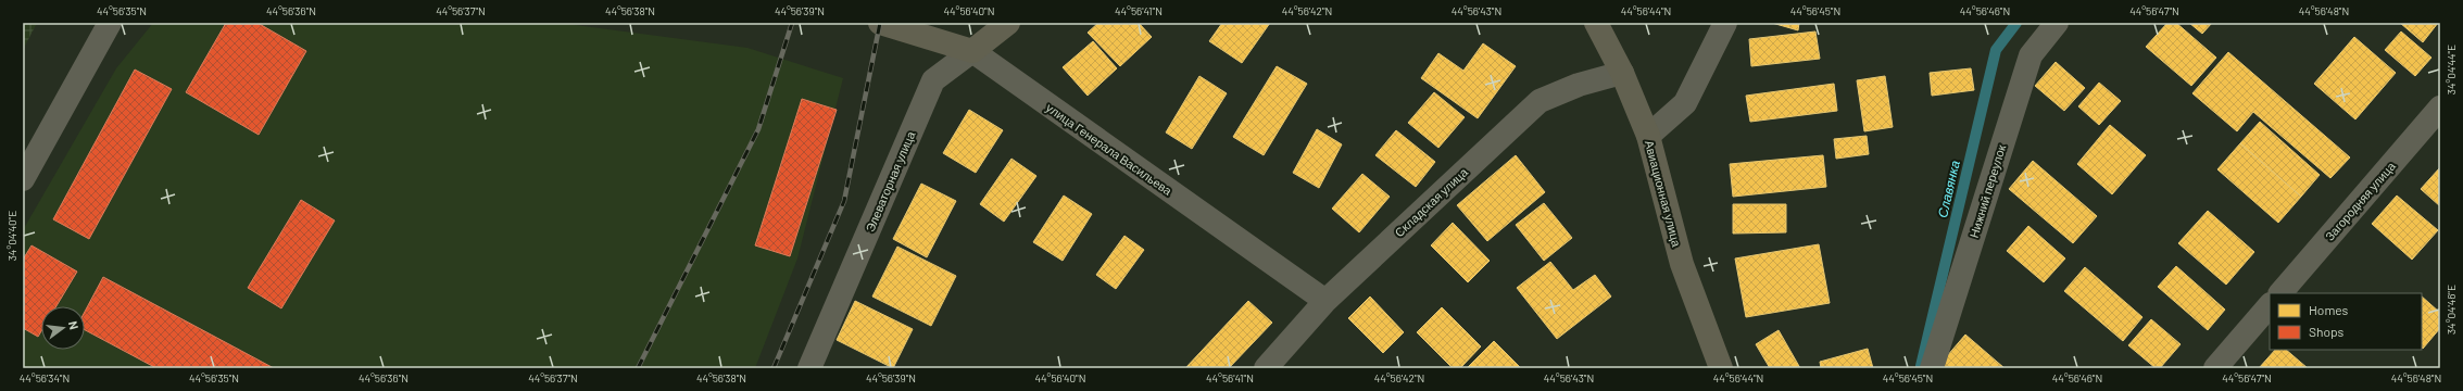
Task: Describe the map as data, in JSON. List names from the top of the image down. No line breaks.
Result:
{"streets":{"main road":["улица Генерала Васильева","Элеваторная улица","Авиационная улица"],"street":["Нижний переулок","Загородняя улица","Складская улица"]},"crossings":[["улица Генерала Васильева","Элеваторная улица"],["улица Генерала Васильева","Складская улица"],["Авиационная улица","Складская улица"]],"water":["Славянка"],"legend":["Homes","Shops"],"north":"right","coordinates":["44°56'35\"N","44°56'36\"N","44°56'37\"N","44°56'38\"N","44°56'39\"N","44°56'40\"N","44°56'41\"N","44°56'42\"N","44°56'43\"N","44°56'44\"N","44°56'45\"N","44°56'46\"N","44°56'47\"N","44°56'48\"N","34°04'44\"E","34°04'40\"E","34°04'46\"E","44°56'34\"N"]}
